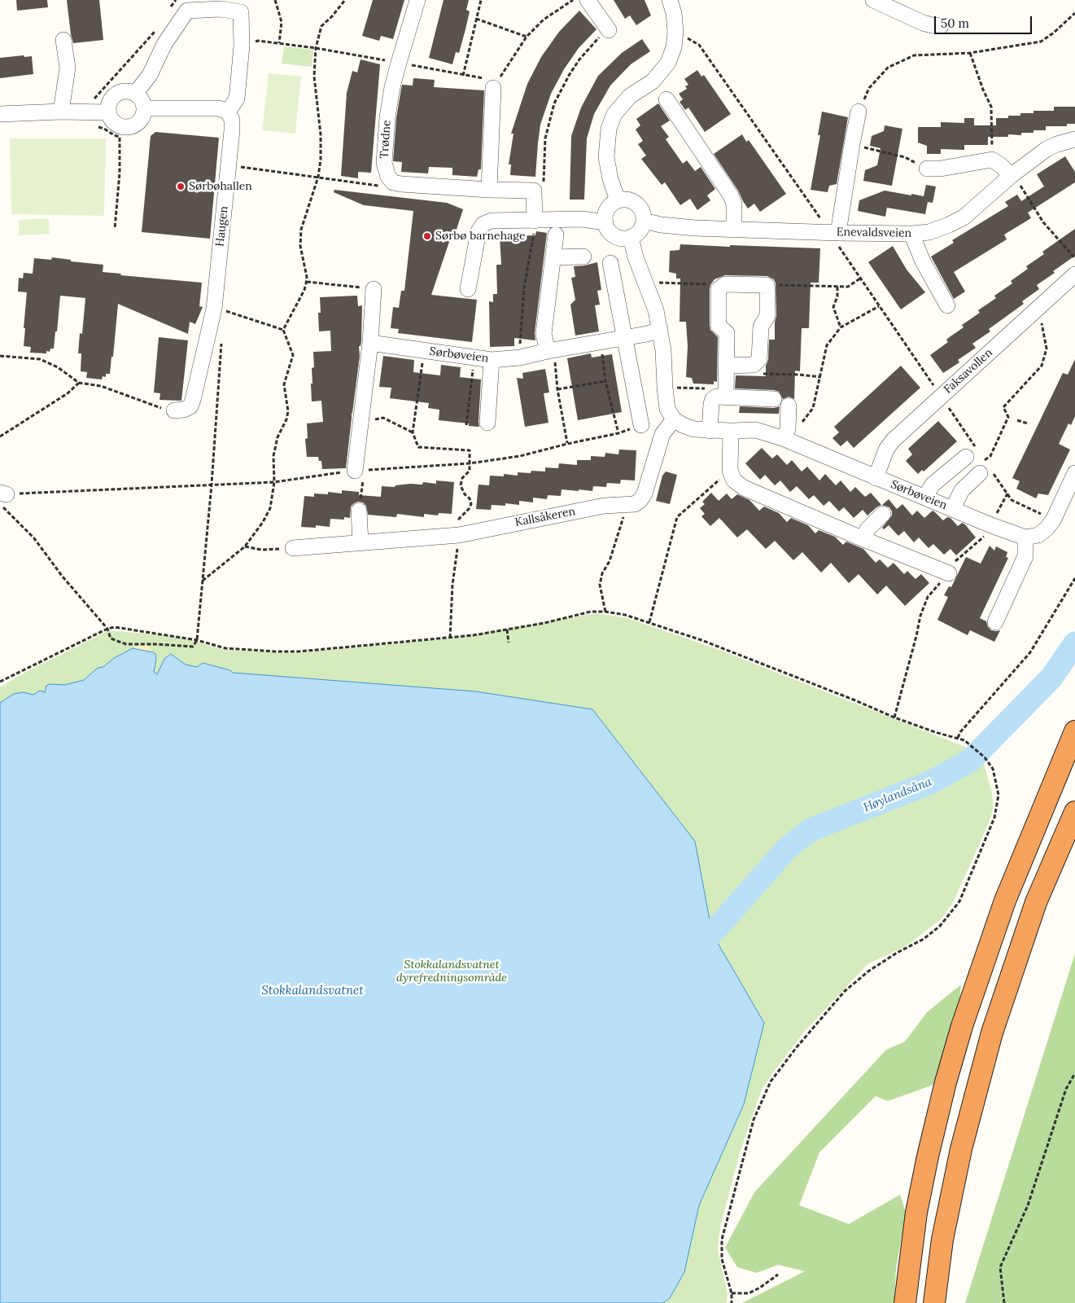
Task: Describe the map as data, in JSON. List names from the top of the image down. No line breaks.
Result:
{"streets":{"street":["Trødne","Haugen","Enevaldsveien","Sørbøveien","Faksavollen","Kallsåkeren"]},"crossings":[["Sørbøveien","Faksavollen"],["Sørbøveien","Kallsåkeren"]],"water":["Høylandsåna","Stokkalandsvatnet"],"parks":["Stokkalandsvatnet dyrefredningsområde"],"places":["Sørbøhallen","Sørbø barnehage"],"scale_bar":"50 m"}
